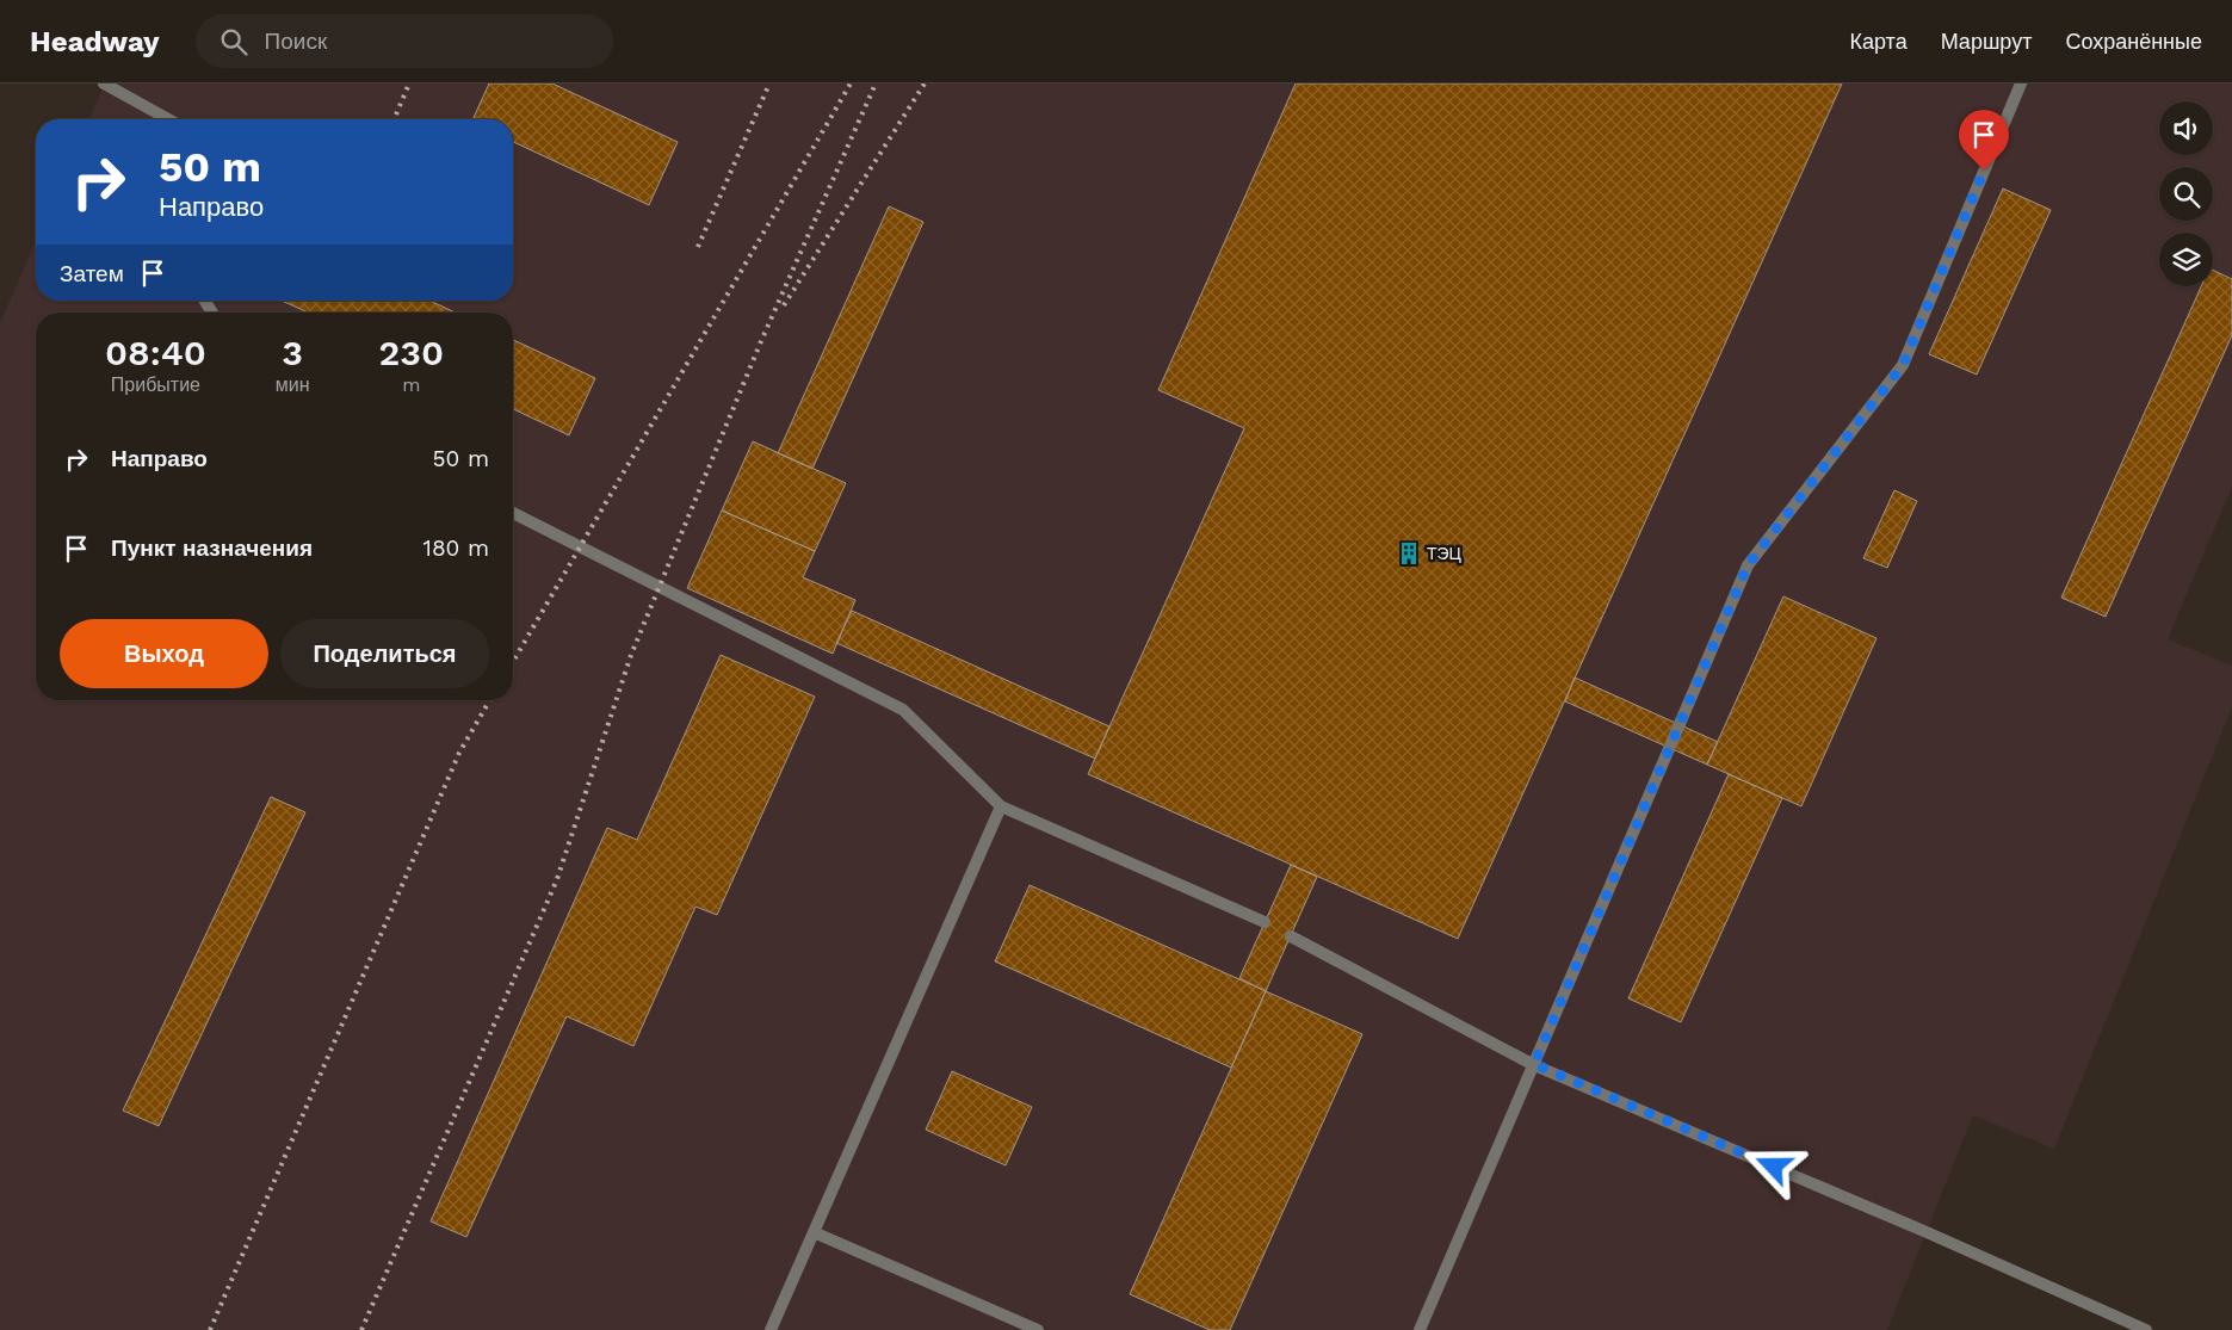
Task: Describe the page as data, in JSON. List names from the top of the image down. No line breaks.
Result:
{"places":{"building":["ТЭЦ"]},"page":{"header":"Headway","search":"Поиск","nav":["Карта","Маршрут","Сохранённые"],"turn":["50 m","Направо"],"then":"Затем","eta":["08:40","Прибытие","3","мин","230","m"],"list":[{"name":"Направо","value":"50 m"},{"name":"Пункт назначения","value":"180 m"}],"buttons":["Выход","Поделиться"]}}
